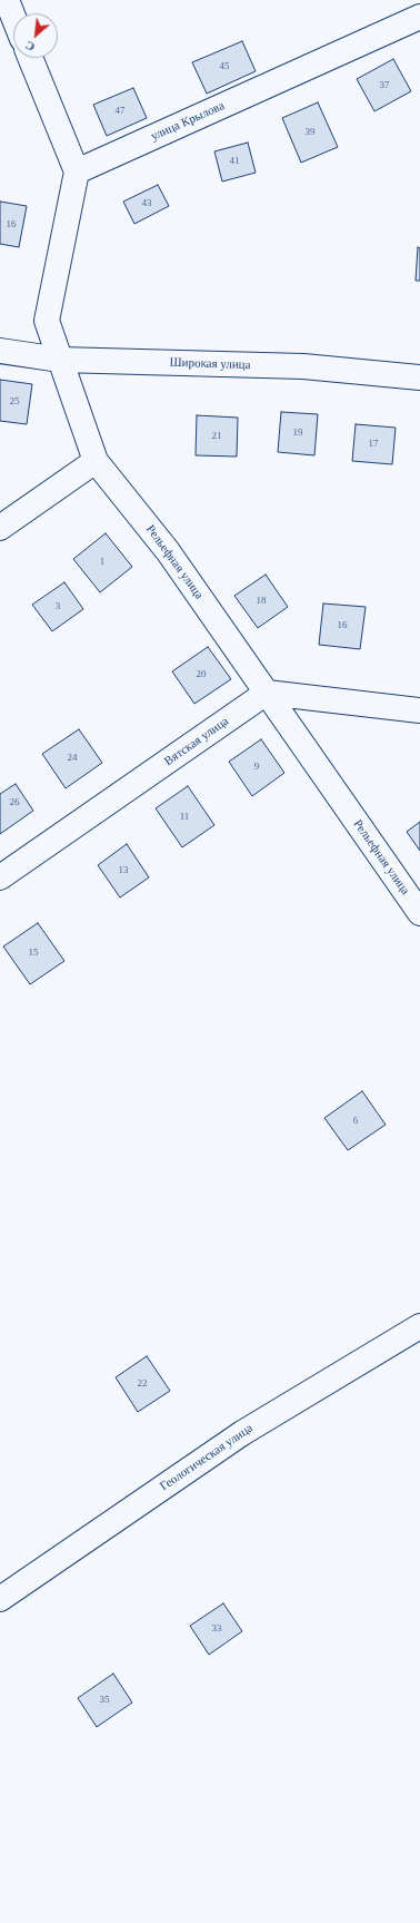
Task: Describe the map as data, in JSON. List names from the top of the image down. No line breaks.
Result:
{"streets":{"street":["улица Крылова","Широкая улица","Рельефная улица","Вятская улица","Геологическая улица"]},"crossings":[["улица Крылова","Рельефная улица"],["Широкая улица","Рельефная улица"],["Рельефная улица","Вятская улица"]],"house_numbers":["45","37","47","39","41","43","16","25","19","21","17","1","18","3","16","20","24","9","26","11","13","15","6","22","33","35"],"north":"bottom left"}
